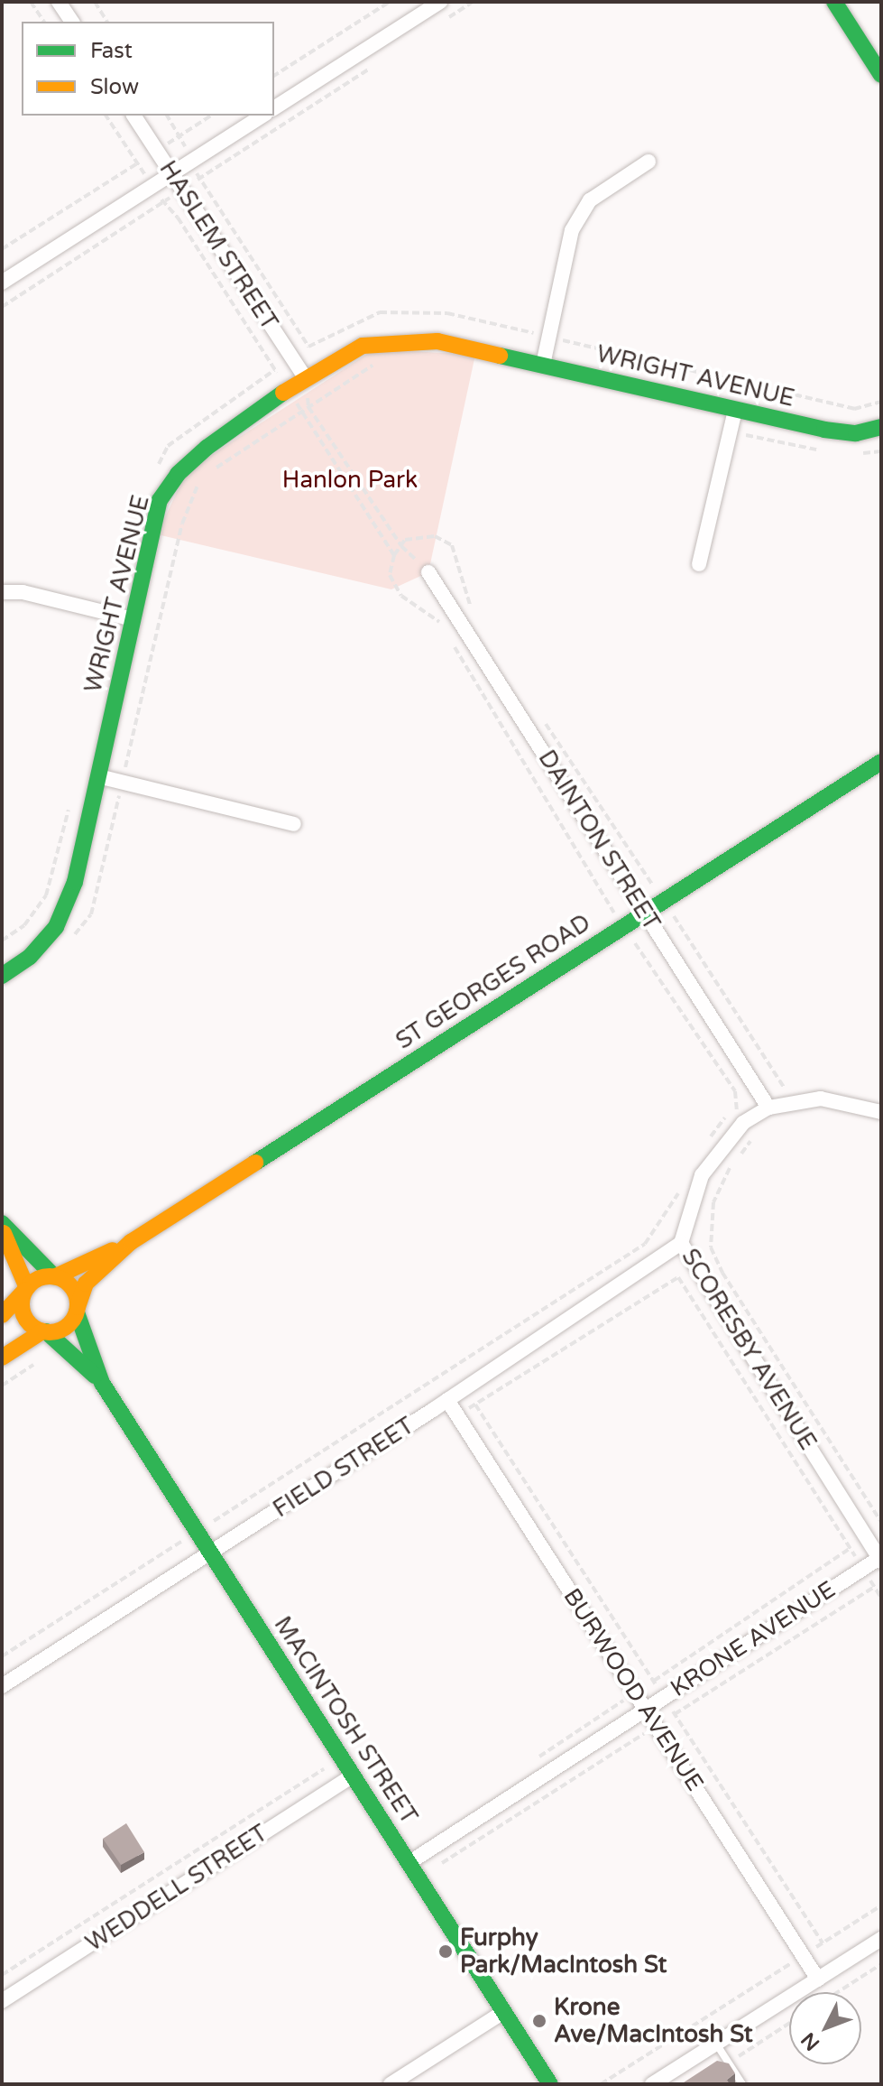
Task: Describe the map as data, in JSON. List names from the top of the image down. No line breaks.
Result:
{"streets":{"street":["HASLEM STREET","WRIGHT AVENUE","DAINTON STREET","ST GEORGES ROAD","SCORESBY AVENUE","FIELD STREET","KRONE AVENUE","BURWOOD AVENUE","MACINTOSH STREET","WEDDELL STREET"]},"crossings":[["HASLEM STREET","WRIGHT AVENUE"],["DAINTON STREET","ST GEORGES ROAD"],["DAINTON STREET","SCORESBY AVENUE"],["ST GEORGES ROAD","MACINTOSH STREET"],["SCORESBY AVENUE","FIELD STREET"],["SCORESBY AVENUE","KRONE AVENUE"],["FIELD STREET","BURWOOD AVENUE"],["FIELD STREET","MACINTOSH STREET"],["KRONE AVENUE","BURWOOD AVENUE"],["KRONE AVENUE","MACINTOSH STREET"],["MACINTOSH STREET","WEDDELL STREET"]],"parks":["Hanlon Park"],"places":["Furphy Park/MacIntosh St","Krone Ave/MacIntosh St"],"legend":["Fast","Slow"],"north":"bottom left"}
